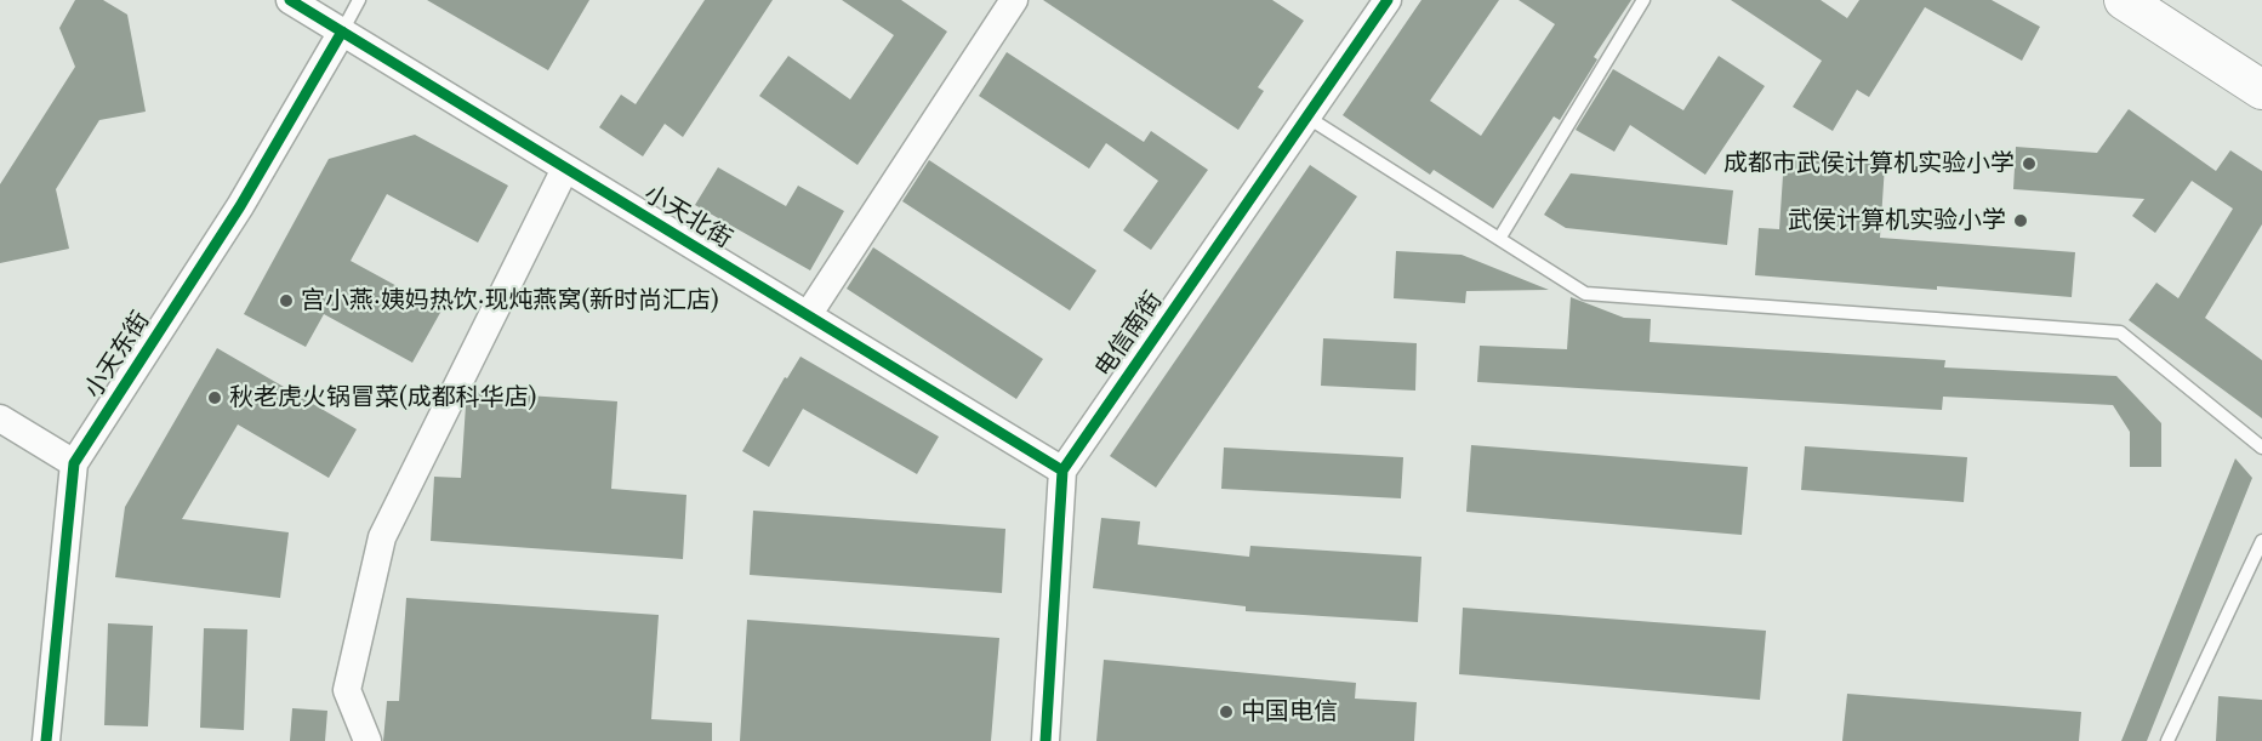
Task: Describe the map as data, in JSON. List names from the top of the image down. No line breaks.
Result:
{"streets":{"street":["小天北街","电信南街","小天东街"]},"crossings":[["小天北街","电信南街"],["小天北街","小天东街"]],"places":["成都市武侯计算机实验小学","武侯计算机实验小学","宫小燕·姨妈热饮·现炖燕窝(新时尚汇店)","秋老虎火锅冒菜(成都科华店)","中国电信"]}
